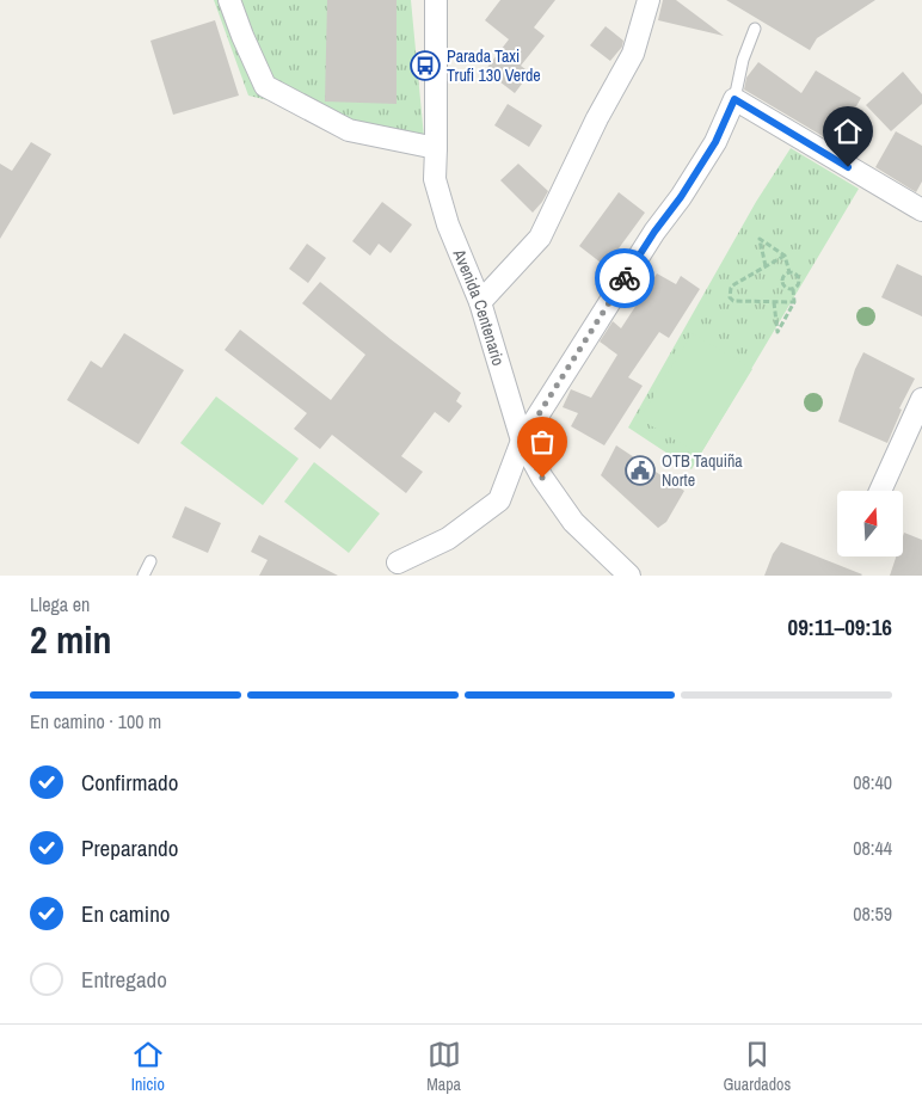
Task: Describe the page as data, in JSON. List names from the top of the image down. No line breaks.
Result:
{"streets":{"street":["Avenida Centenario"]},"places":{"bus stop":["Parada Taxi Trufi 130 Verde"],"public building":["OTB Taquiña Norte"]},"north":"top","page":{"heading":["2 min","Llega en","09:11–09:16"],"bar":"En camino · 100 m","list":[["Confirmado","08:40"],["Preparando","08:44"],["En camino","08:59"],"Entregado"],"tabs":["Inicio","Mapa","Guardados"]}}
